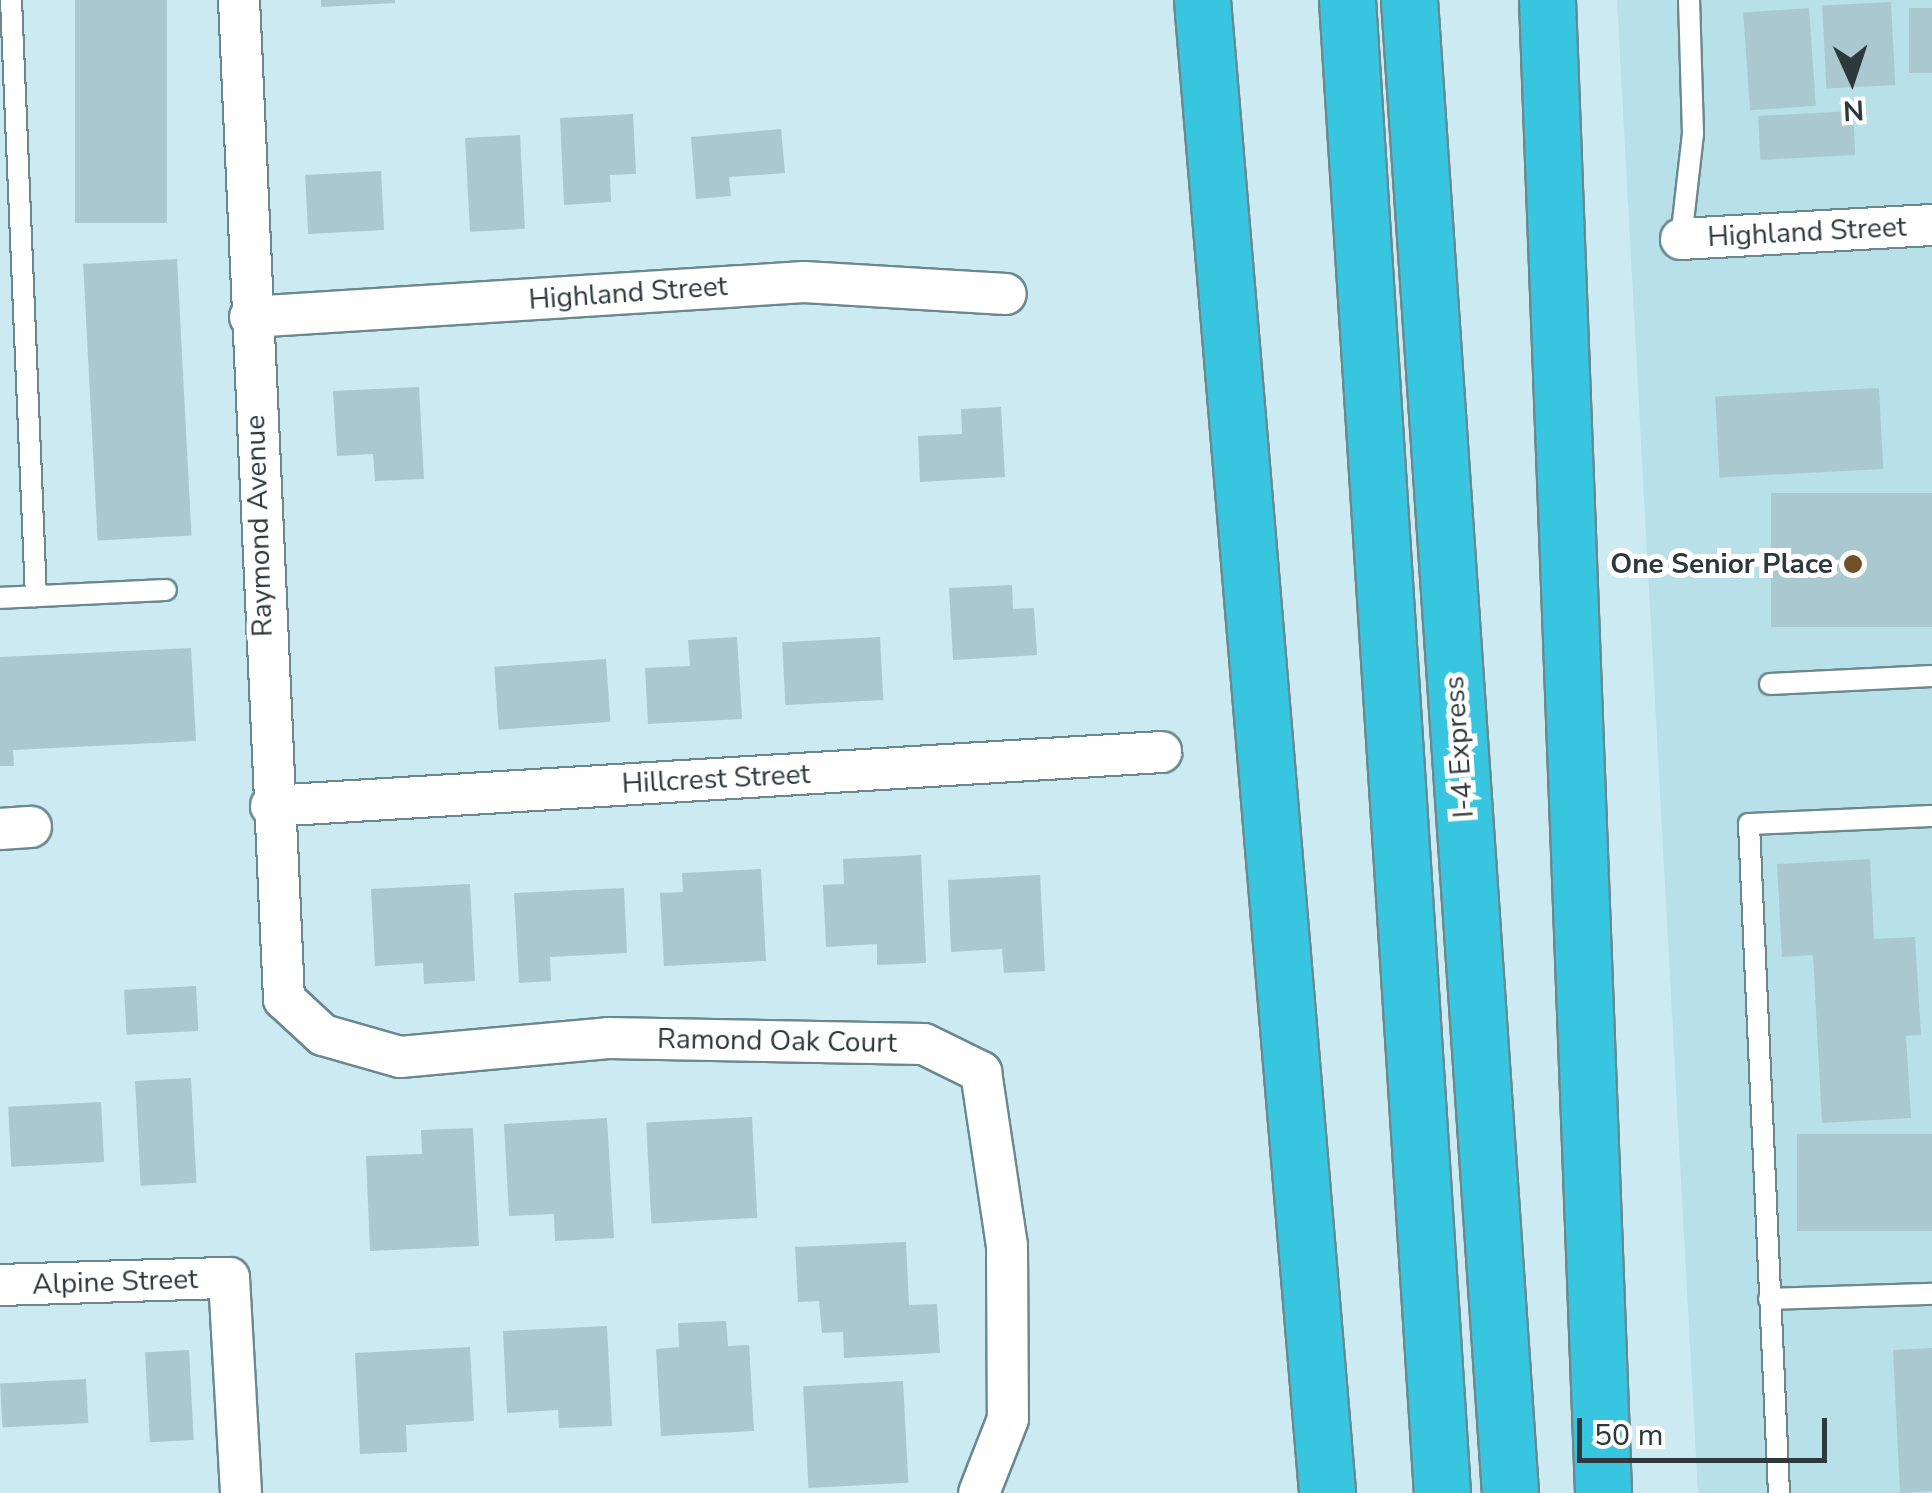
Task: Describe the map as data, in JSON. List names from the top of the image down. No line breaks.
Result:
{"streets":{"highway":["I-4 Express"],"street":["Highland Street","Raymond Avenue","Hillcrest Street","Ramond Oak Court","Alpine Street"]},"crossings":[["Highland Street","Raymond Avenue"],["Raymond Avenue","Hillcrest Street"],["Raymond Avenue","Ramond Oak Court"]],"places":["One Senior Place"],"scale_bar":"50 m","north":"bottom"}
